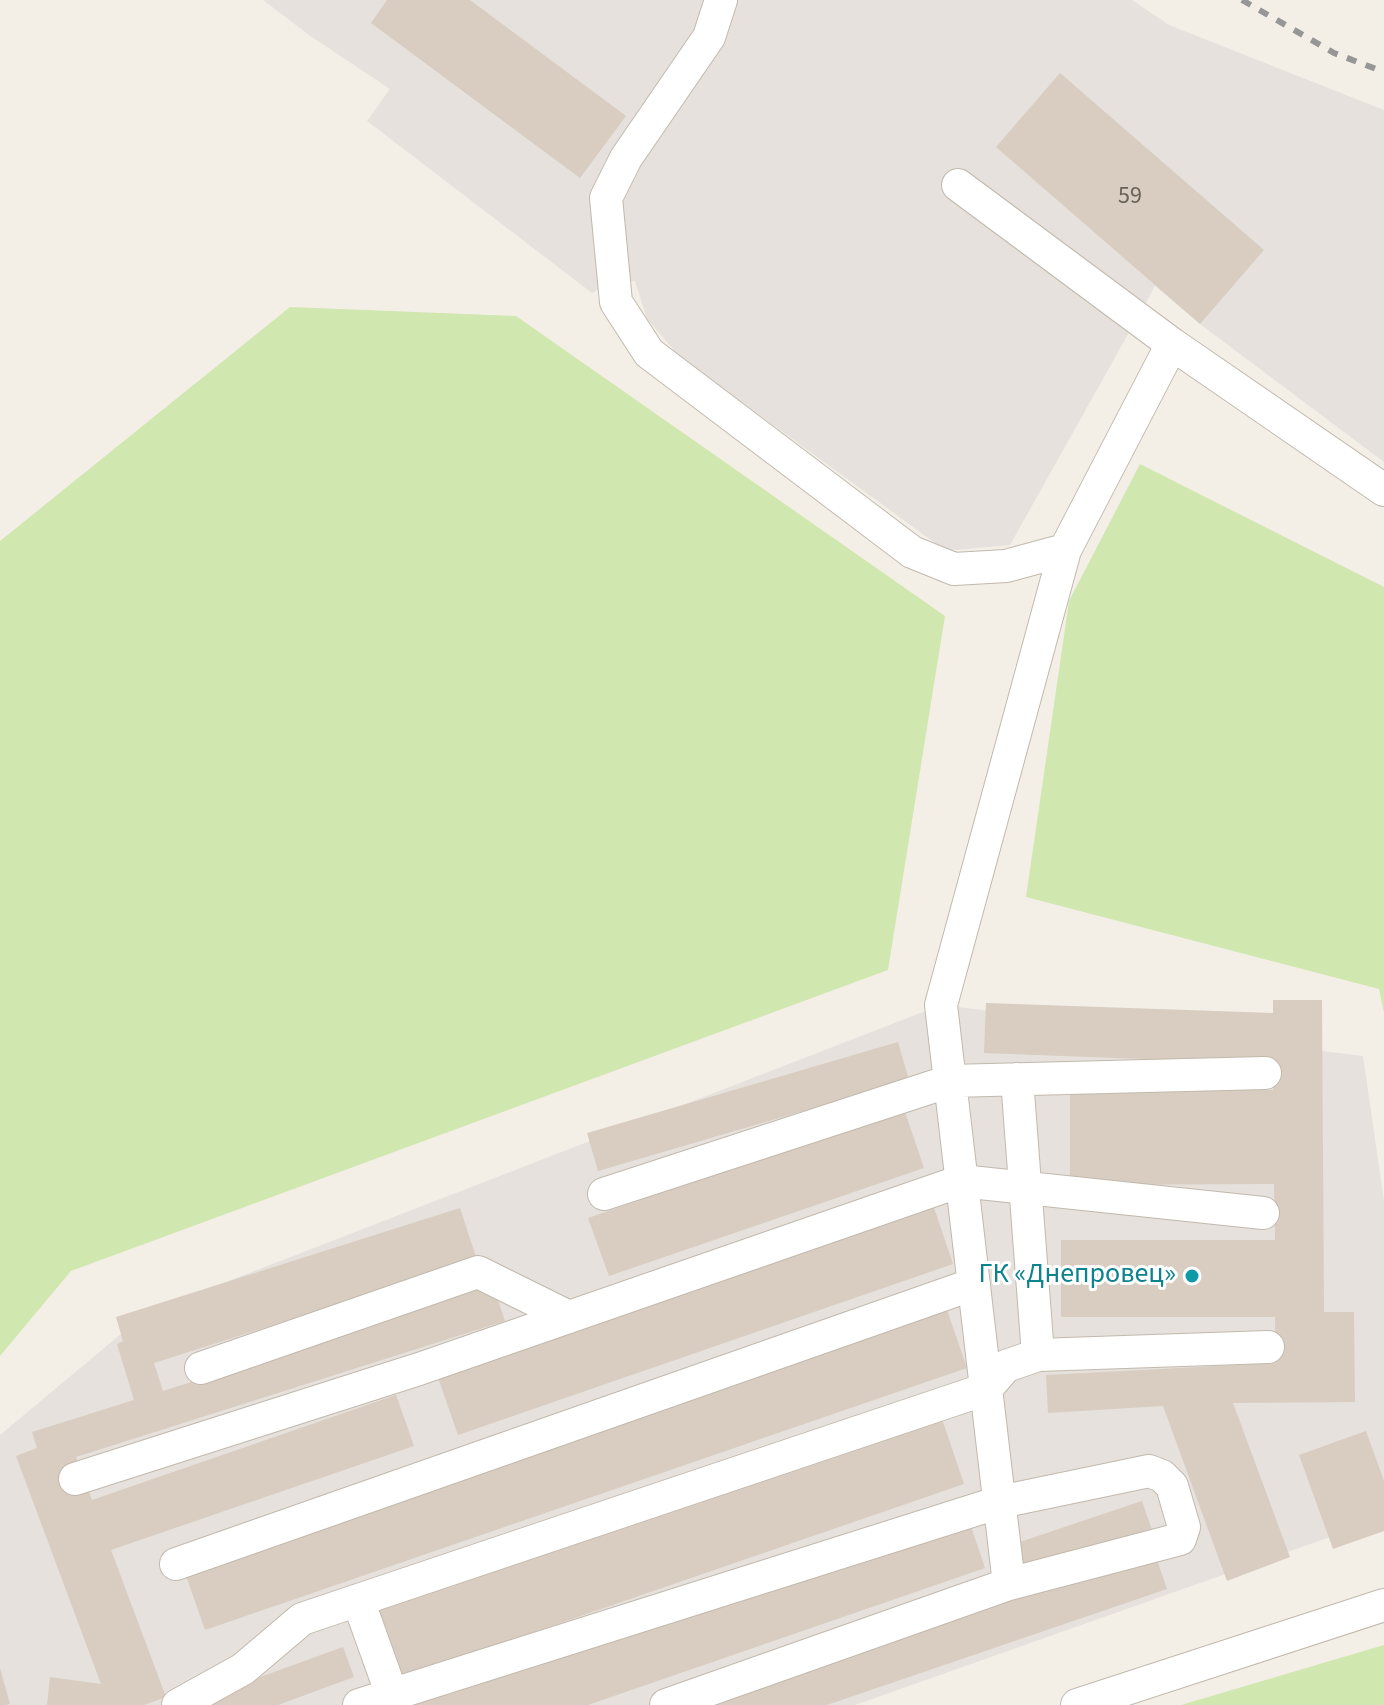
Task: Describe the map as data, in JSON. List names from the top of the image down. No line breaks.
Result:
{"places":["ГК «Днепровец»"],"house_numbers":["59"]}
